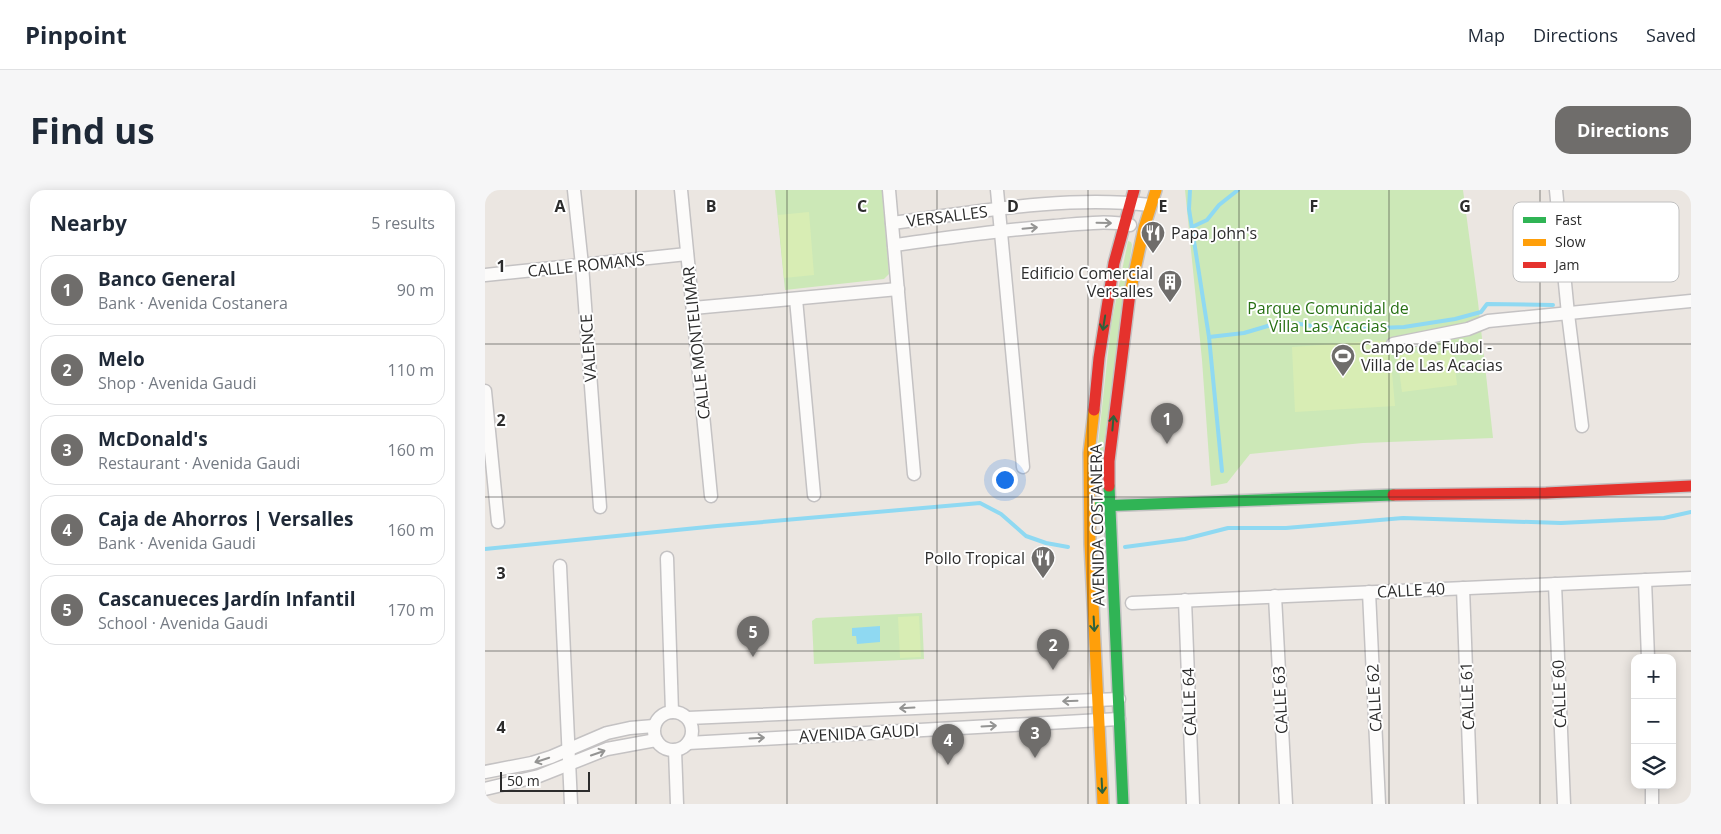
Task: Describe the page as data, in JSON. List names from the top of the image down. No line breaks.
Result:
{"streets":{"street":["VERSALLES","CALLE ROMANS","CALLE MONTELIMAR","VALENCE","AVENIDA COSTANERA","CALLE 40","CALLE 60","CALLE 61","CALLE 62","CALLE 63","CALLE 64","AVENIDA GAUDI"]},"crossings":[["VERSALLES","AVENIDA COSTANERA"],["CALLE ROMANS","CALLE MONTELIMAR"],["CALLE ROMANS","VALENCE"],["AVENIDA COSTANERA","AVENIDA GAUDI"],["CALLE 40","CALLE 60"],["CALLE 40","CALLE 61"],["CALLE 40","CALLE 62"],["CALLE 40","CALLE 63"],["CALLE 40","CALLE 64"]],"parks":["Parque Comunidal de Villa Las Acacias"],"places":{"restaurant":["Papa John's","Pollo Tropical"],"building":["Edificio Comercial Versalles"],"sports":["Campo de Fubol - Villa de Las Acacias"]},"legend":["Fast","Slow","Jam"],"scale_bar":"50 m","page":{"header":"Pinpoint","nav":["Map","Directions","Saved"],"buttons":"Directions","title":"Find us","heading":["Nearby","5 results"],"list":[{"mark":"1","name":"Banco General","note":"Bank · Avenida Costanera","value":"90 m"},{"mark":"2","name":"Melo","note":"Shop · Avenida Gaudi","value":"110 m"},{"mark":"3","name":"McDonald's","note":"Restaurant · Avenida Gaudi","value":"160 m"},{"mark":"4","name":"Caja de Ahorros | Versalles","note":"Bank · Avenida Gaudi","value":"160 m"},{"mark":"5","name":"Cascanueces Jardín Infantil","note":"School · Avenida Gaudi","value":"170 m"}],"pins":["1","5","2","3","4"],"map_buttons":["+","−"],"scale":"50 m"},"grid":{"columns":["A","B","C","D","E","F","G"],"rows":["1","2","3","4"]}}
